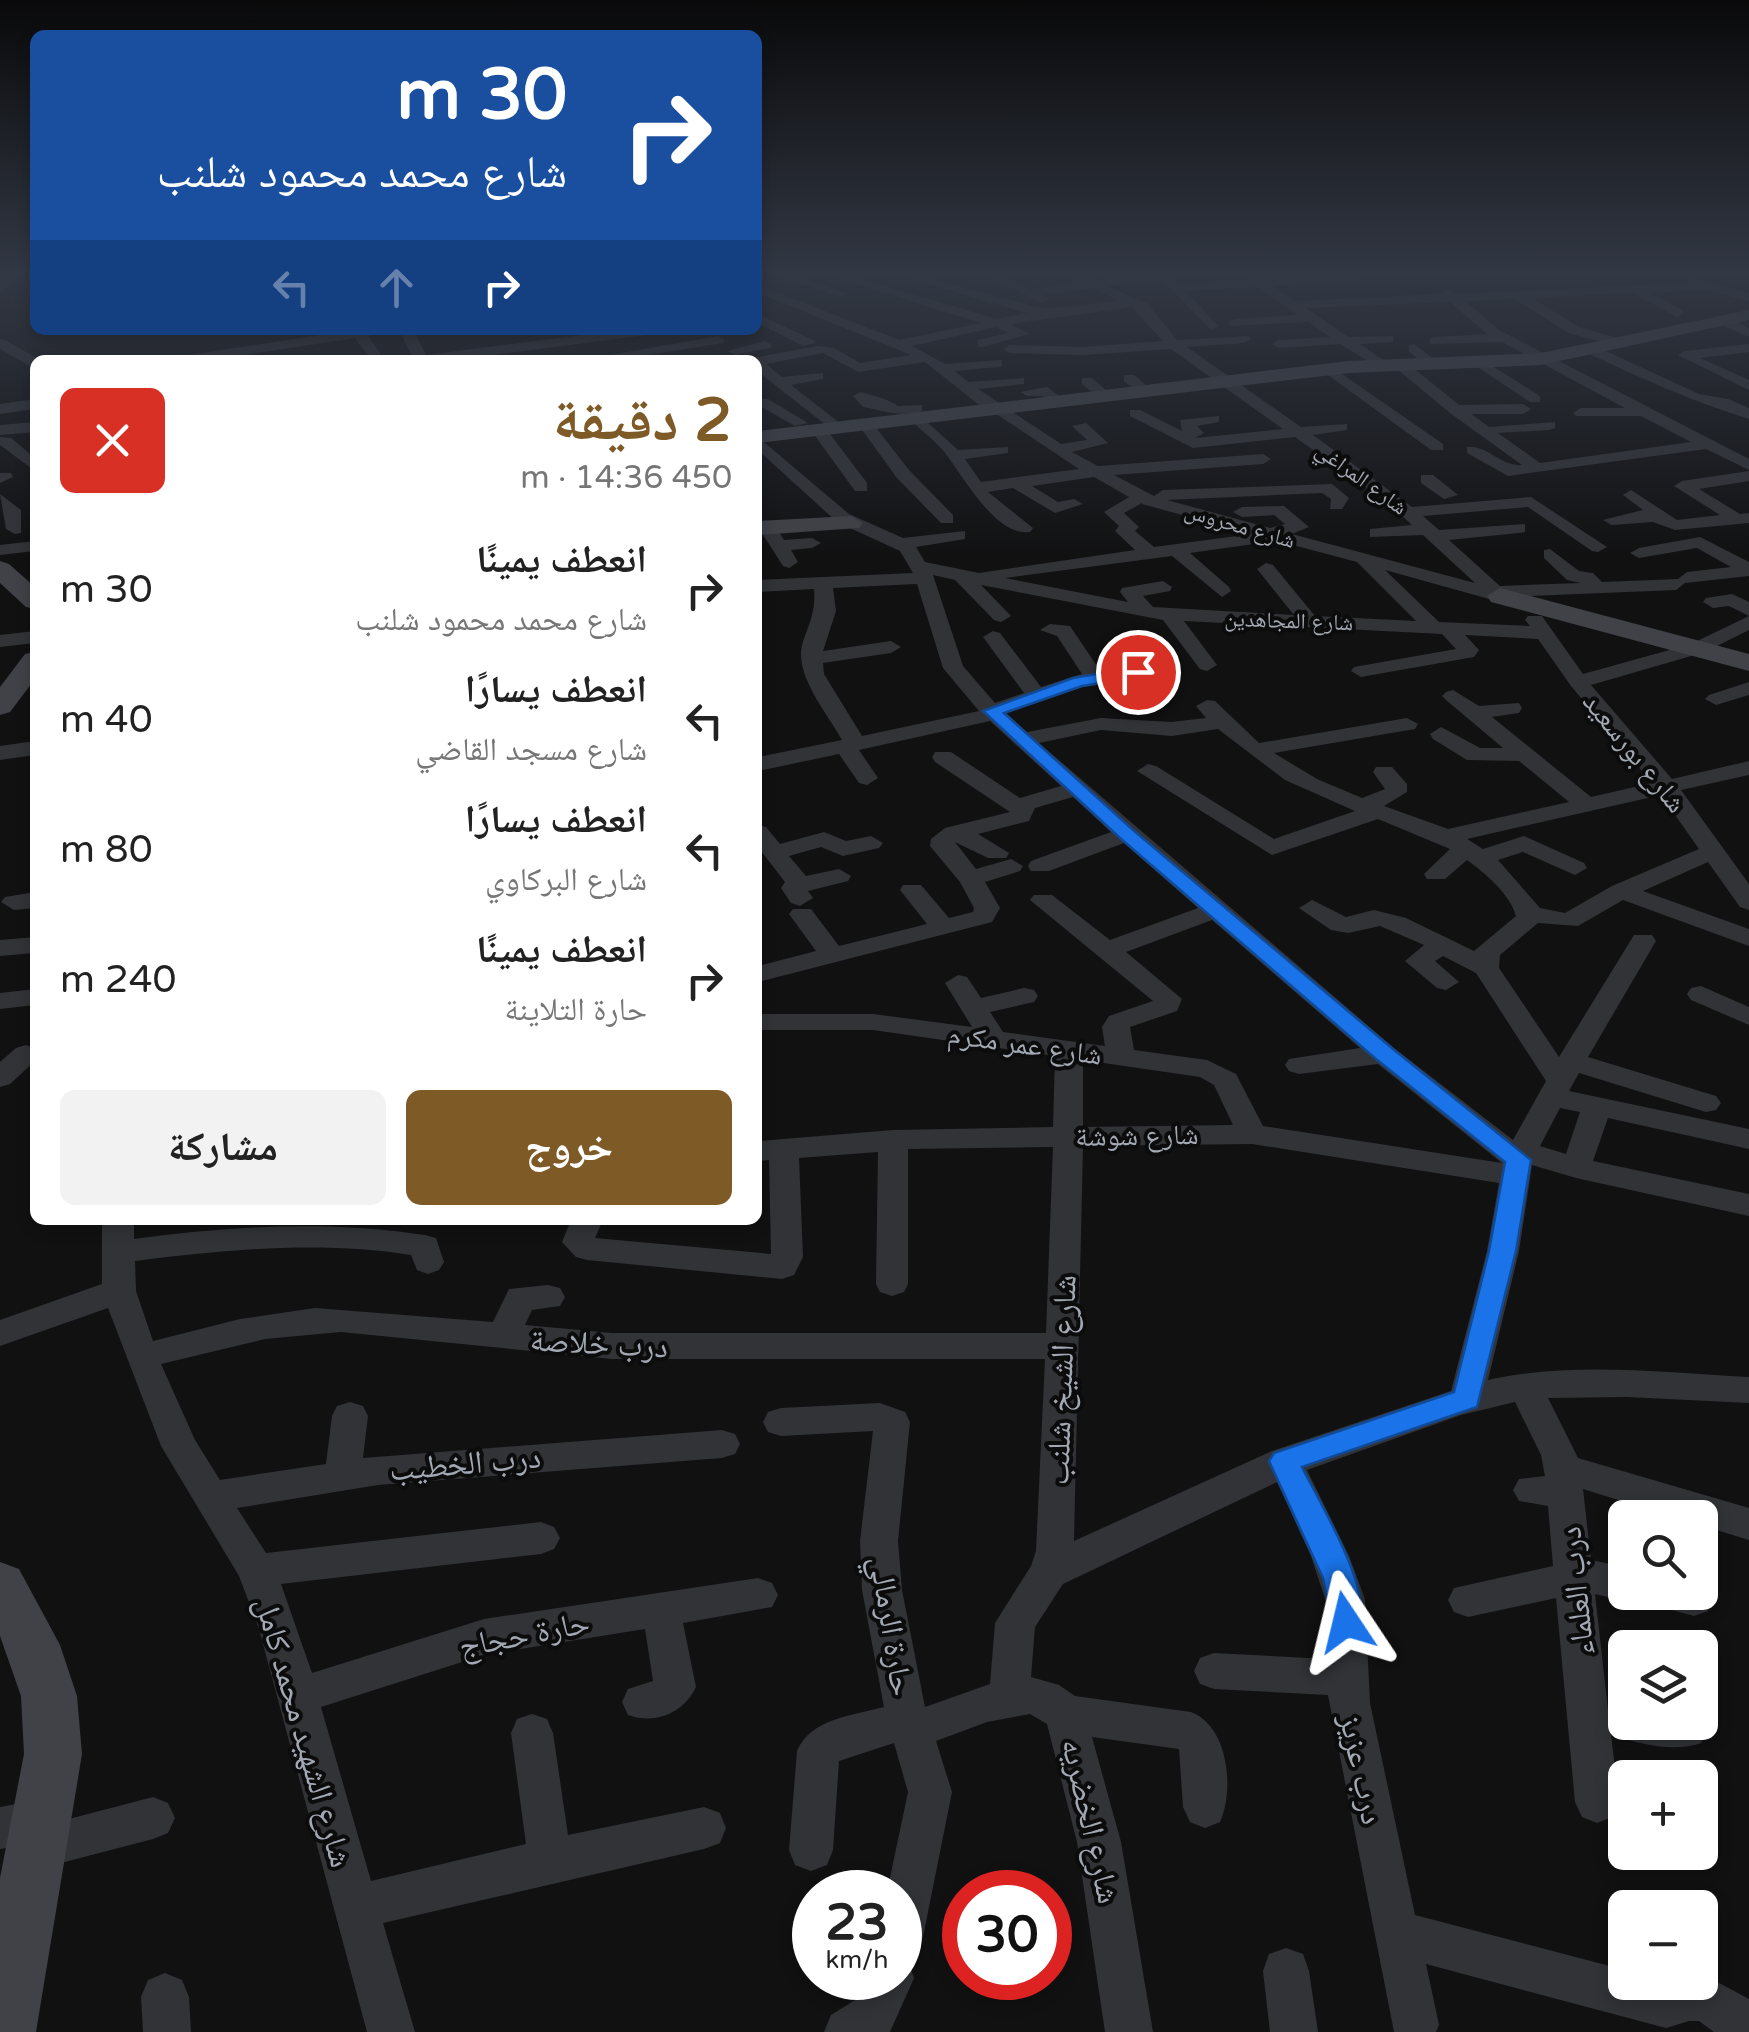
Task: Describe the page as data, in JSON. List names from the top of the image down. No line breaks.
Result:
{"streets":{"street":["شارع المراغي","شارع محروس","شارع المجاهدين","شارع بورسعيد","شارع عمر مكرم","شارع شوشة","درب خلاصة","شارع الشيخ شلنب","درب الخطيب","درب العلماء","حارة الرمالي","حارة حجاج","شارع الشهيد محمد كامل","درب عزيز","شارع الخضريه"]},"crossings":[["شارع المراغي","شارع محروس"],["شارع المراغي","شارع بورسعيد"],["شارع محروس","شارع بورسعيد"],["شارع المجاهدين","شارع بورسعيد"],["شارع عمر مكرم","شارع شوشة"],["شارع عمر مكرم","شارع الشيخ شلنب"],["شارع شوشة","شارع الشيخ شلنب"],["درب خلاصة","شارع الشيخ شلنب"],["درب خلاصة","شارع الشهيد محمد كامل"],["شارع الشيخ شلنب","شارع الخضريه"],["درب الخطيب","شارع الشهيد محمد كامل"],["حارة الرمالي","شارع الخضريه"],["حارة حجاج","شارع الشهيد محمد كامل"]],"page":{"turn":["30 m","شارع محمد محمود شلنب"],"heading":["2 دقيقة","450 m · 14:36"],"list":[{"name":"انعطف يمينًا","note":"شارع محمد محمود شلنب","value":"30 m"},{"name":"انعطف يسارًا","note":"شارع مسجد القاضي","value":"40 m"},{"name":"انعطف يسارًا","note":"شارع البركاوي","value":"80 m"},{"name":"انعطف يمينًا","note":"حارة التلاينة","value":"240 m"}],"buttons":["خروج","مشاركة"],"map_buttons":["+","−"],"speed":"23 km/h","limit":"30"}}
